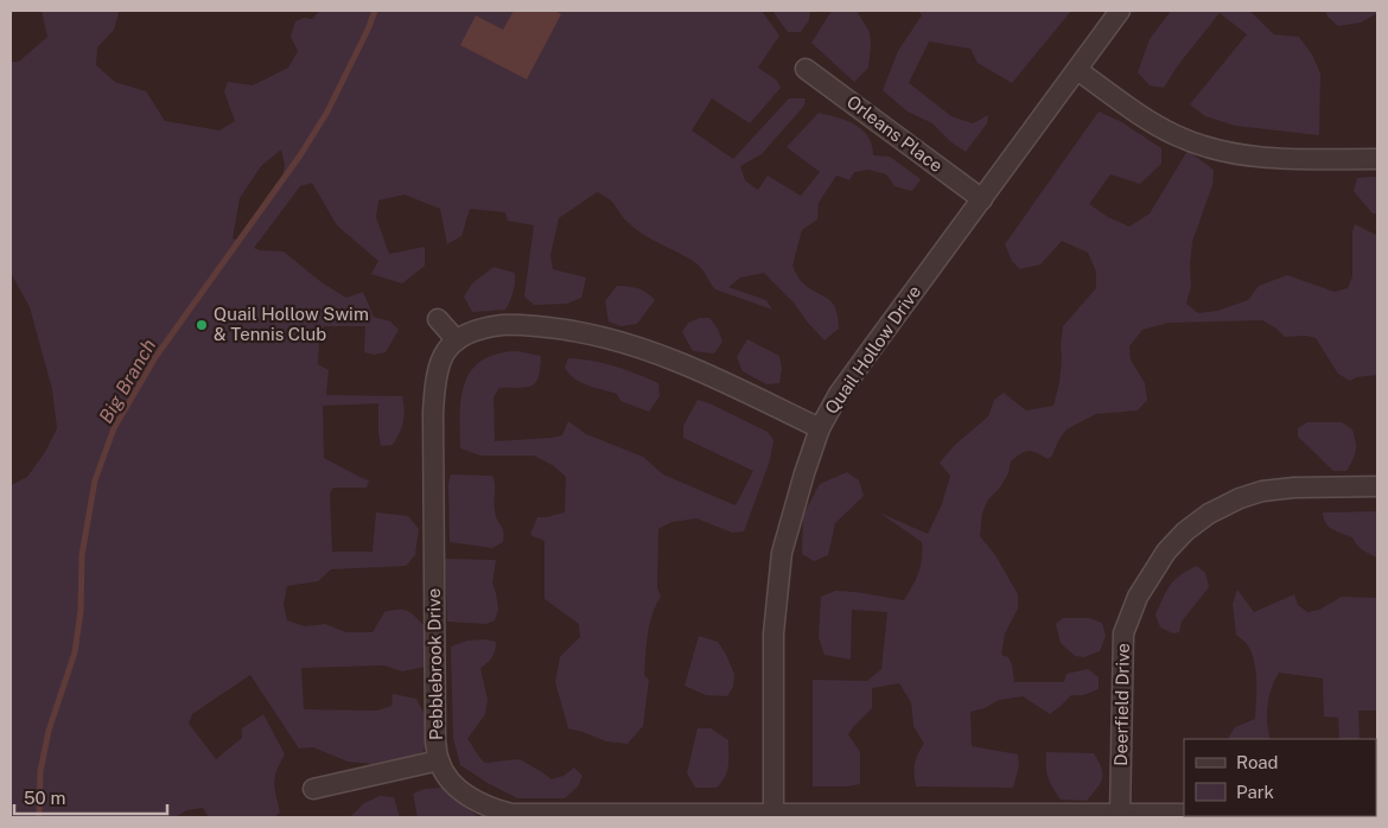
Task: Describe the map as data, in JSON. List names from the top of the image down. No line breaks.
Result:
{"streets":{"street":["Orleans Place","Quail Hollow Drive","Pebblebrook Drive","Deerfield Drive"]},"crossings":[["Orleans Place","Quail Hollow Drive"],["Quail Hollow Drive","Pebblebrook Drive"],["Pebblebrook Drive","Deerfield Drive"]],"water":["Big Branch"],"places":["Quail Hollow Swim & Tennis Club"],"legend":["Road","Park"],"scale_bar":"50 m"}
